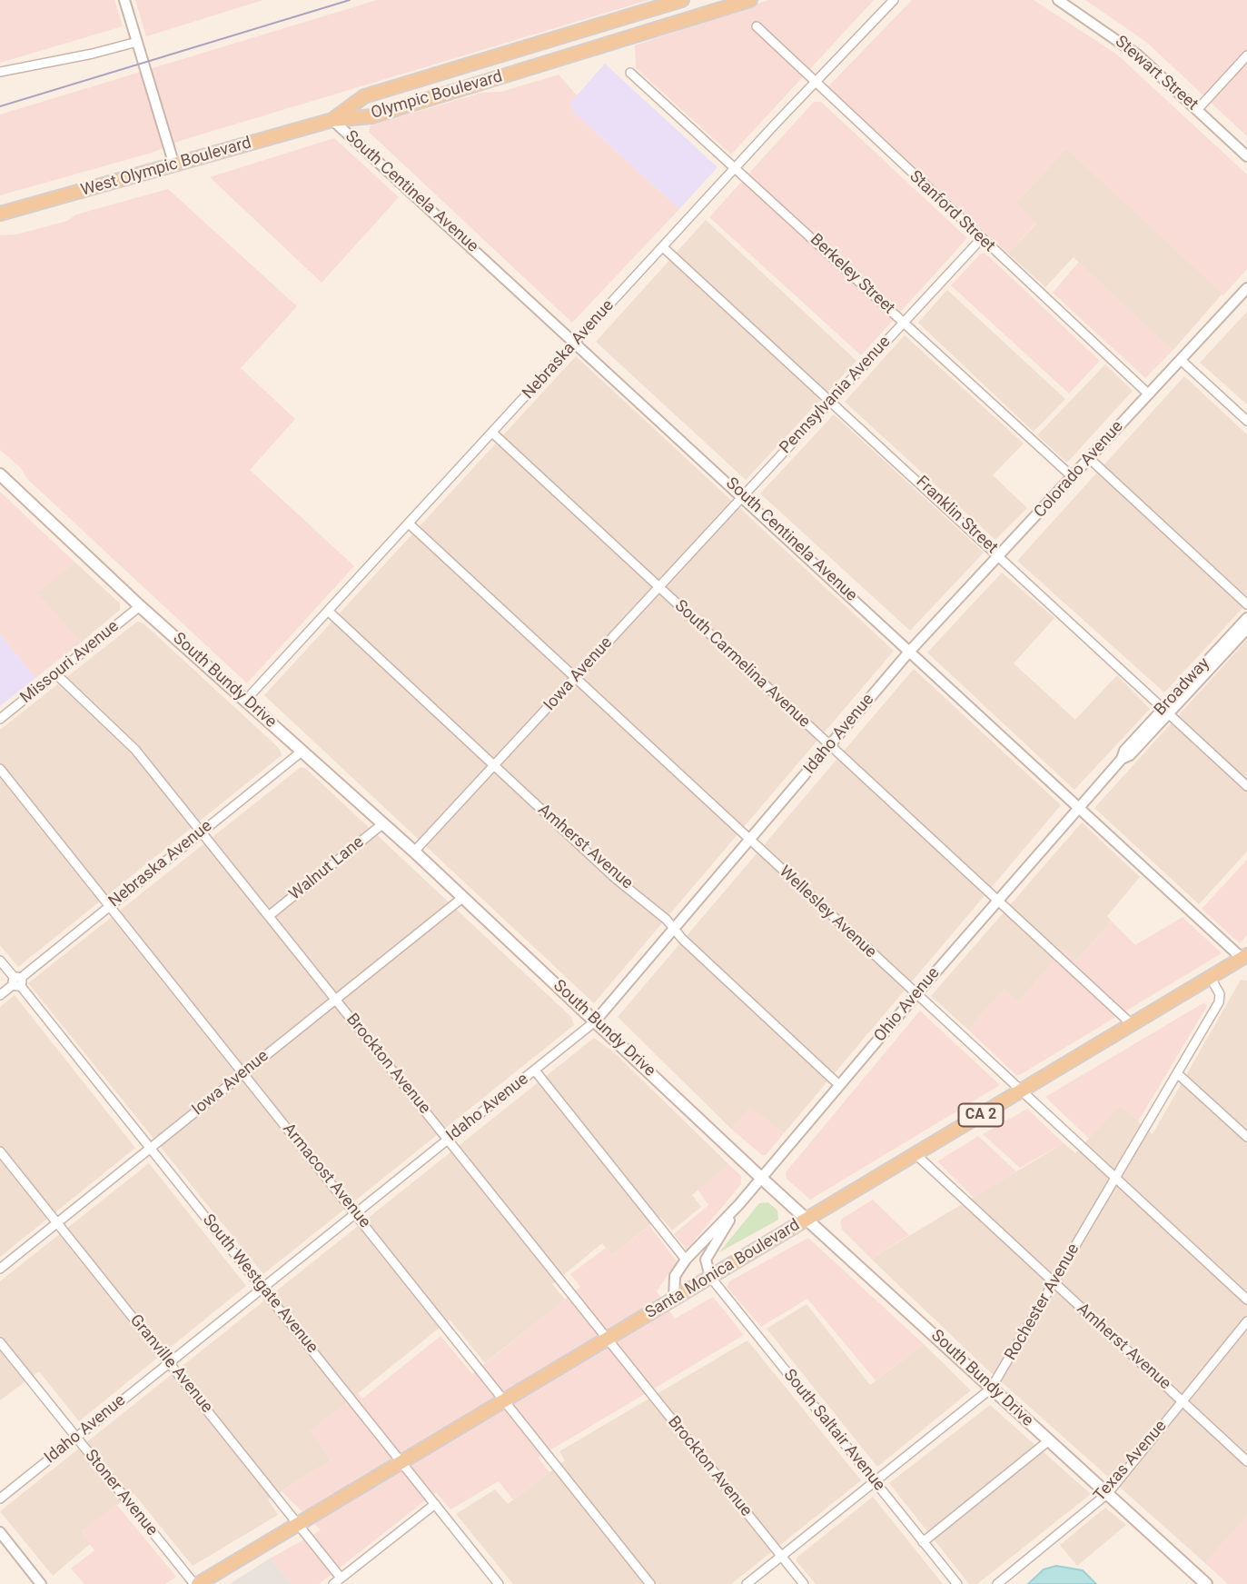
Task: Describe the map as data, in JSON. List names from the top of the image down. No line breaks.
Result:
{"streets":{"main road":["Olympic Boulevard","West Olympic Boulevard","South Bundy Drive","CA 2","Santa Monica Boulevard"],"street":["Stewart Street","South Centinela Avenue","Stanford Street","Berkeley Street","Nebraska Avenue","Pennsylvania Avenue","Colorado Avenue","Franklin Street","Missouri Avenue","South Carmelina Avenue","Iowa Avenue","Broadway","Idaho Avenue","Amherst Avenue","Walnut Lane","Wellesley Avenue","Ohio Avenue","Brockton Avenue","Armacost Avenue","South Westgate Avenue","Rochester Avenue","Granville Avenue","South Saltair Avenue","Texas Avenue","Stoner Avenue"]},"crossings":[["Olympic Boulevard","West Olympic Boulevard"],["Olympic Boulevard","South Centinela Avenue"],["West Olympic Boulevard","South Centinela Avenue"],["South Centinela Avenue","Nebraska Avenue"],["South Centinela Avenue","Pennsylvania Avenue"],["South Centinela Avenue","Colorado Avenue"],["South Centinela Avenue","Iowa Avenue"],["South Centinela Avenue","Broadway"],["South Centinela Avenue","Idaho Avenue"],["South Centinela Avenue","Ohio Avenue"],["South Centinela Avenue","Santa Monica Boulevard"],["Stanford Street","Nebraska Avenue"],["Stanford Street","Pennsylvania Avenue"],["Stanford Street","Colorado Avenue"],["Berkeley Street","Nebraska Avenue"],["Berkeley Street","Pennsylvania Avenue"],["Berkeley Street","Colorado Avenue"],["Nebraska Avenue","Franklin Street"],["Nebraska Avenue","South Carmelina Avenue"],["Nebraska Avenue","South Bundy Drive"],["Nebraska Avenue","Amherst Avenue"],["Nebraska Avenue","Wellesley Avenue"],["Nebraska Avenue","Brockton Avenue"],["Nebraska Avenue","Armacost Avenue"],["Nebraska Avenue","South Westgate Avenue"],["Pennsylvania Avenue","Franklin Street"],["Pennsylvania Avenue","Iowa Avenue"],["Colorado Avenue","Franklin Street"],["Colorado Avenue","Idaho Avenue"],["Franklin Street","Broadway"],["Missouri Avenue","South Bundy Drive"],["Missouri Avenue","Brockton Avenue"],["South Carmelina Avenue","Iowa Avenue"],["South Carmelina Avenue","Idaho Avenue"],["South Carmelina Avenue","Ohio Avenue"],["South Carmelina Avenue","Santa Monica Boulevard"],["Iowa Avenue","South Bundy Drive"],["Iowa Avenue","Amherst Avenue"],["Iowa Avenue","Wellesley Avenue"],["Iowa Avenue","Brockton Avenue"],["Iowa Avenue","Armacost Avenue"],["Iowa Avenue","South Westgate Avenue"],["Iowa Avenue","Granville Avenue"],["South Bundy Drive","Idaho Avenue"],["South Bundy Drive","Walnut Lane"],["South Bundy Drive","Ohio Avenue"],["South Bundy Drive","Santa Monica Boulevard"],["South Bundy Drive","Rochester Avenue"],["South Bundy Drive","Texas Avenue"],["Broadway","Ohio Avenue"],["Idaho Avenue","Amherst Avenue"],["Idaho Avenue","Wellesley Avenue"],["Idaho Avenue","Brockton Avenue"],["Idaho Avenue","Armacost Avenue"],["Idaho Avenue","South Westgate Avenue"],["Idaho Avenue","Granville Avenue"],["Idaho Avenue","Stoner Avenue"],["Amherst Avenue","Ohio Avenue"],["Amherst Avenue","Santa Monica Boulevard"],["Amherst Avenue","Rochester Avenue"],["Amherst Avenue","Texas Avenue"],["Walnut Lane","Brockton Avenue"],["Wellesley Avenue","Ohio Avenue"],["Wellesley Avenue","Santa Monica Boulevard"],["Wellesley Avenue","Rochester Avenue"],["Ohio Avenue","Santa Monica Boulevard"],["Ohio Avenue","South Saltair Avenue"],["Brockton Avenue","Santa Monica Boulevard"],["Brockton Avenue","Rochester Avenue"],["Armacost Avenue","Santa Monica Boulevard"],["Santa Monica Boulevard","South Westgate Avenue"],["Santa Monica Boulevard","Rochester Avenue"],["Santa Monica Boulevard","Granville Avenue"],["Santa Monica Boulevard","South Saltair Avenue"],["Santa Monica Boulevard","Stoner Avenue"],["Rochester Avenue","South Saltair Avenue"]]}
